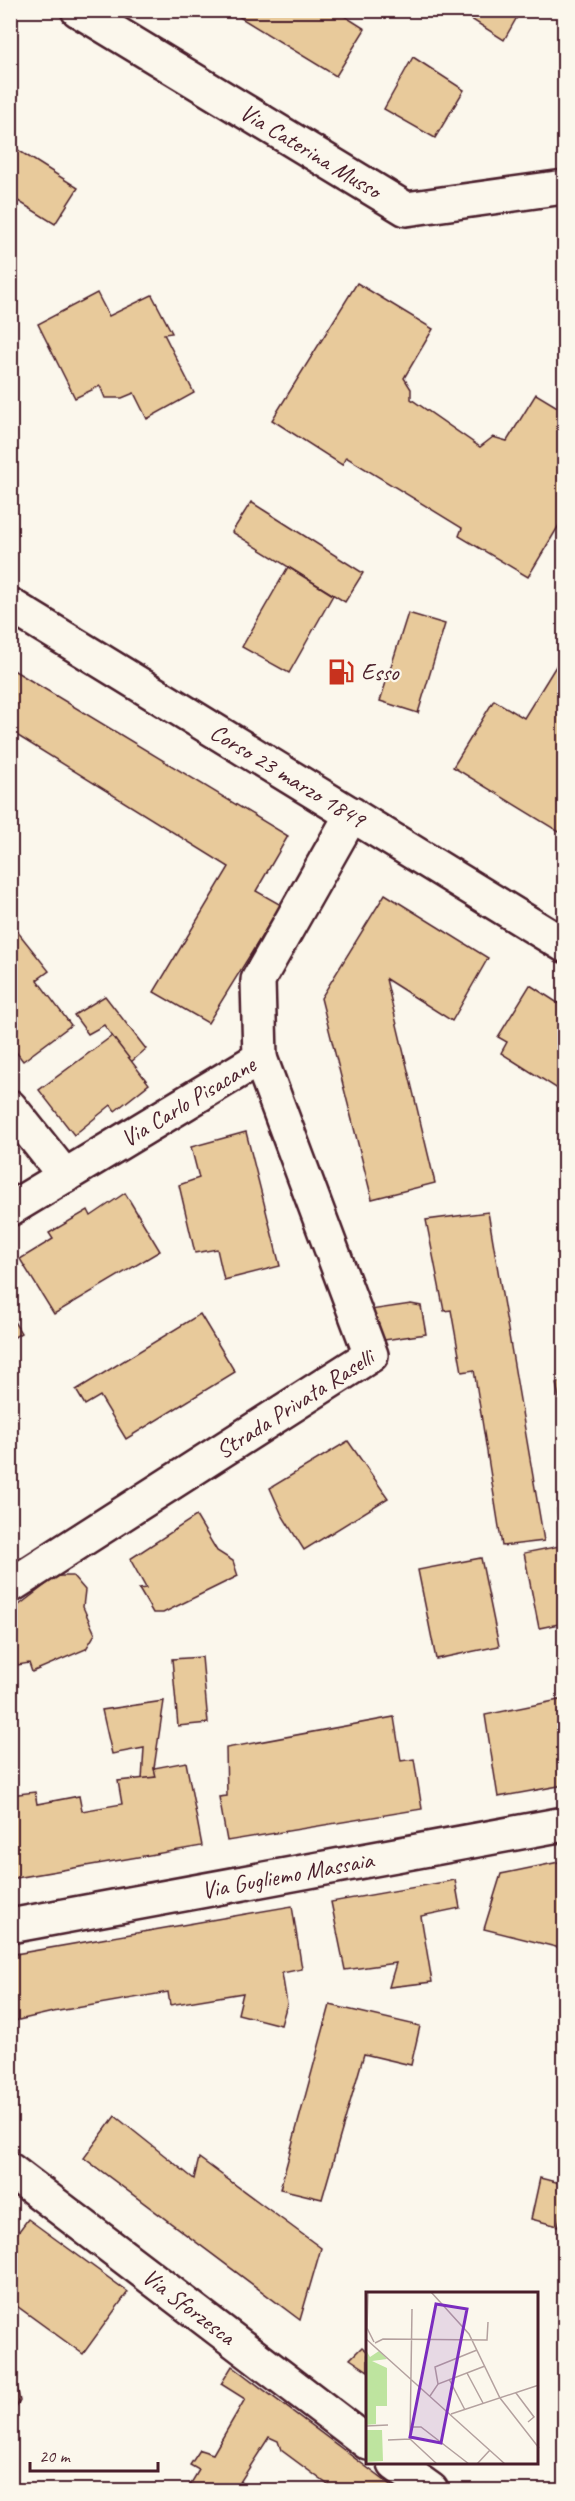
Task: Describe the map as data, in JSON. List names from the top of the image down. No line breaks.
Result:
{"streets":{"street":["Via Caterina Musso","Corso 23 marzo 1849","Via Carlo Pisacane","Strada Privata Raselli","Via Gugliemo Massaia","Via Sforzesca"]},"crossings":[["Corso 23 marzo 1849","Via Carlo Pisacane"],["Via Carlo Pisacane","Strada Privata Raselli"]],"places":{"fuel station":["Esso"]},"scale_bar":"20 m"}
